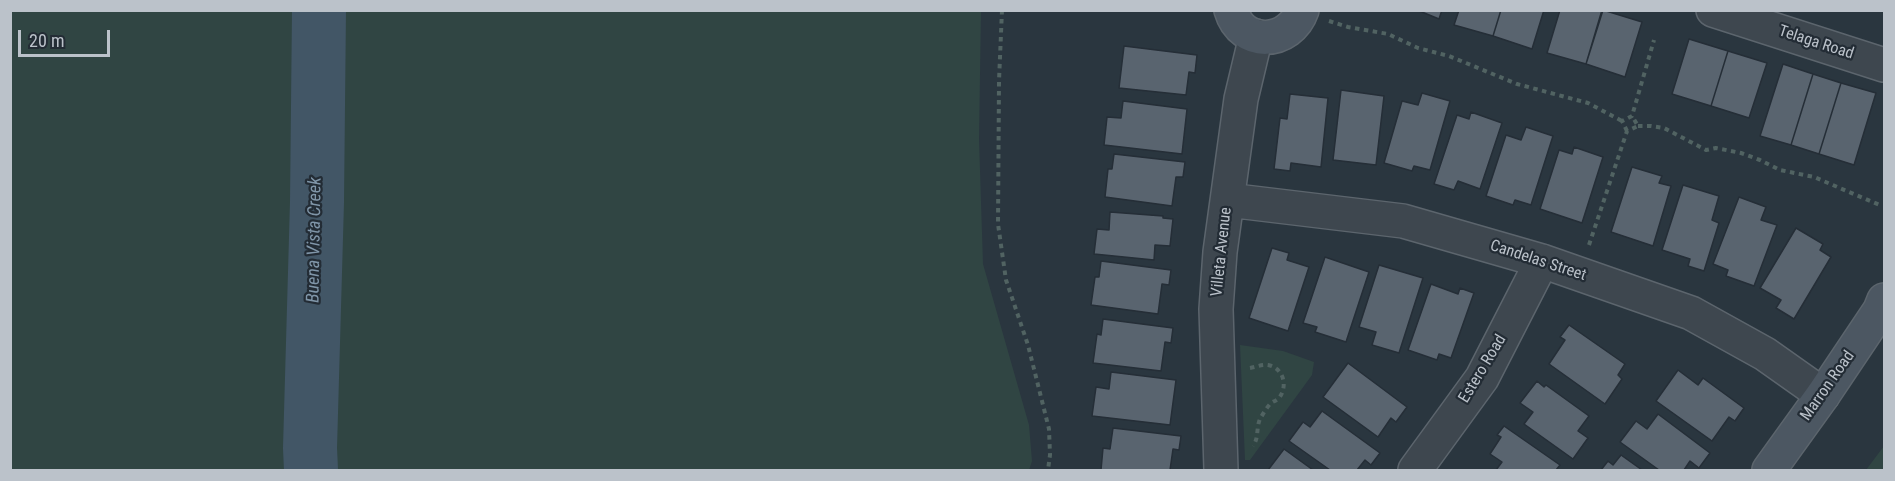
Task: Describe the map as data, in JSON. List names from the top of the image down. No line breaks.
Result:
{"streets":{"street":["Telaga Road","Villeta Avenue","Candelas Street","Estero Road","Marron Road"]},"crossings":[["Villeta Avenue","Candelas Street"],["Candelas Street","Estero Road"],["Candelas Street","Marron Road"]],"water":["Buena Vista Creek"],"scale_bar":"20 m"}
